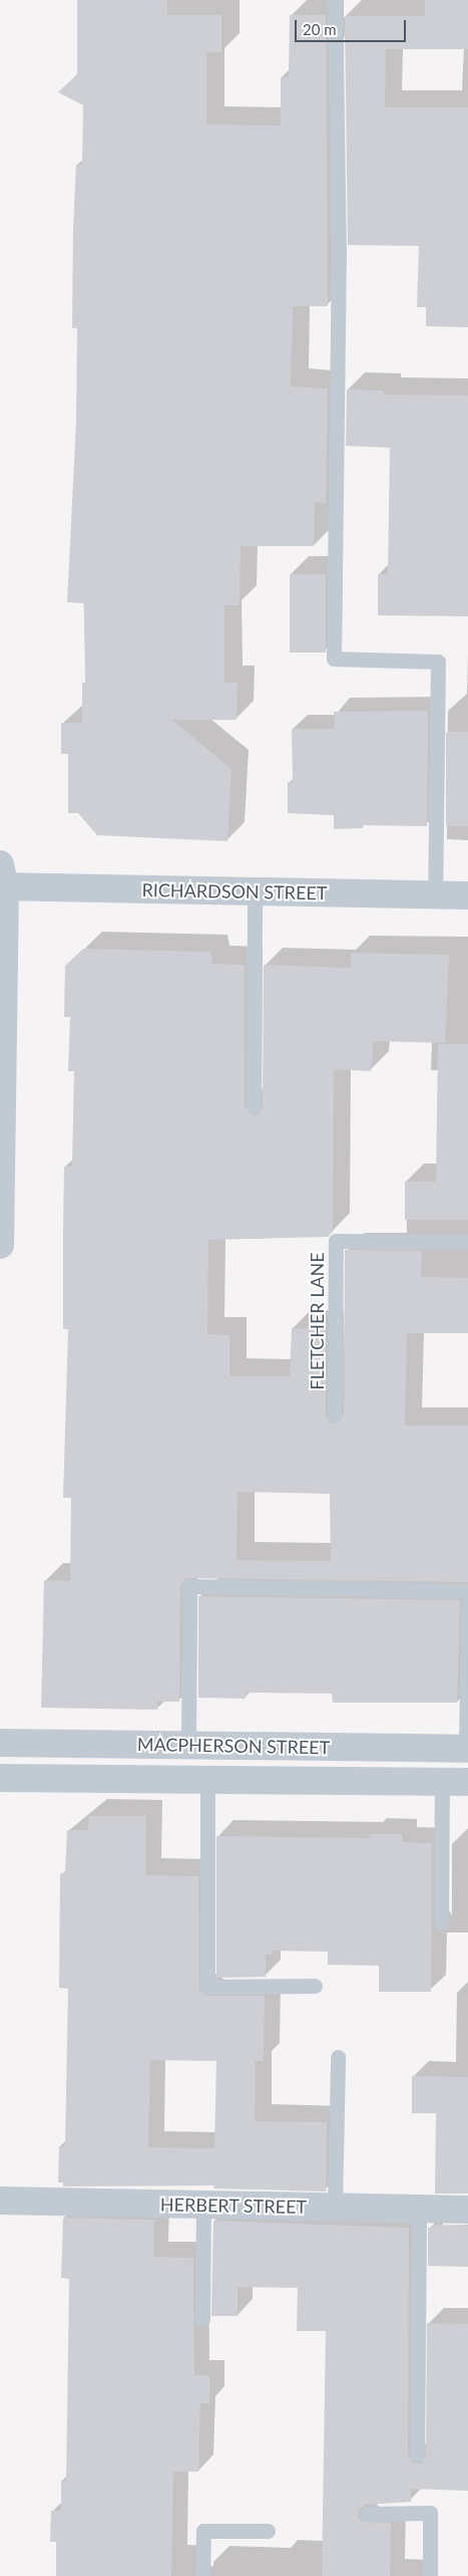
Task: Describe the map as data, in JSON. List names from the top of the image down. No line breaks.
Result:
{"streets":{"street":["RICHARDSON STREET","MACPHERSON STREET","HERBERT STREET"],"lane":["FLETCHER LANE"]},"scale_bar":"20 m"}
